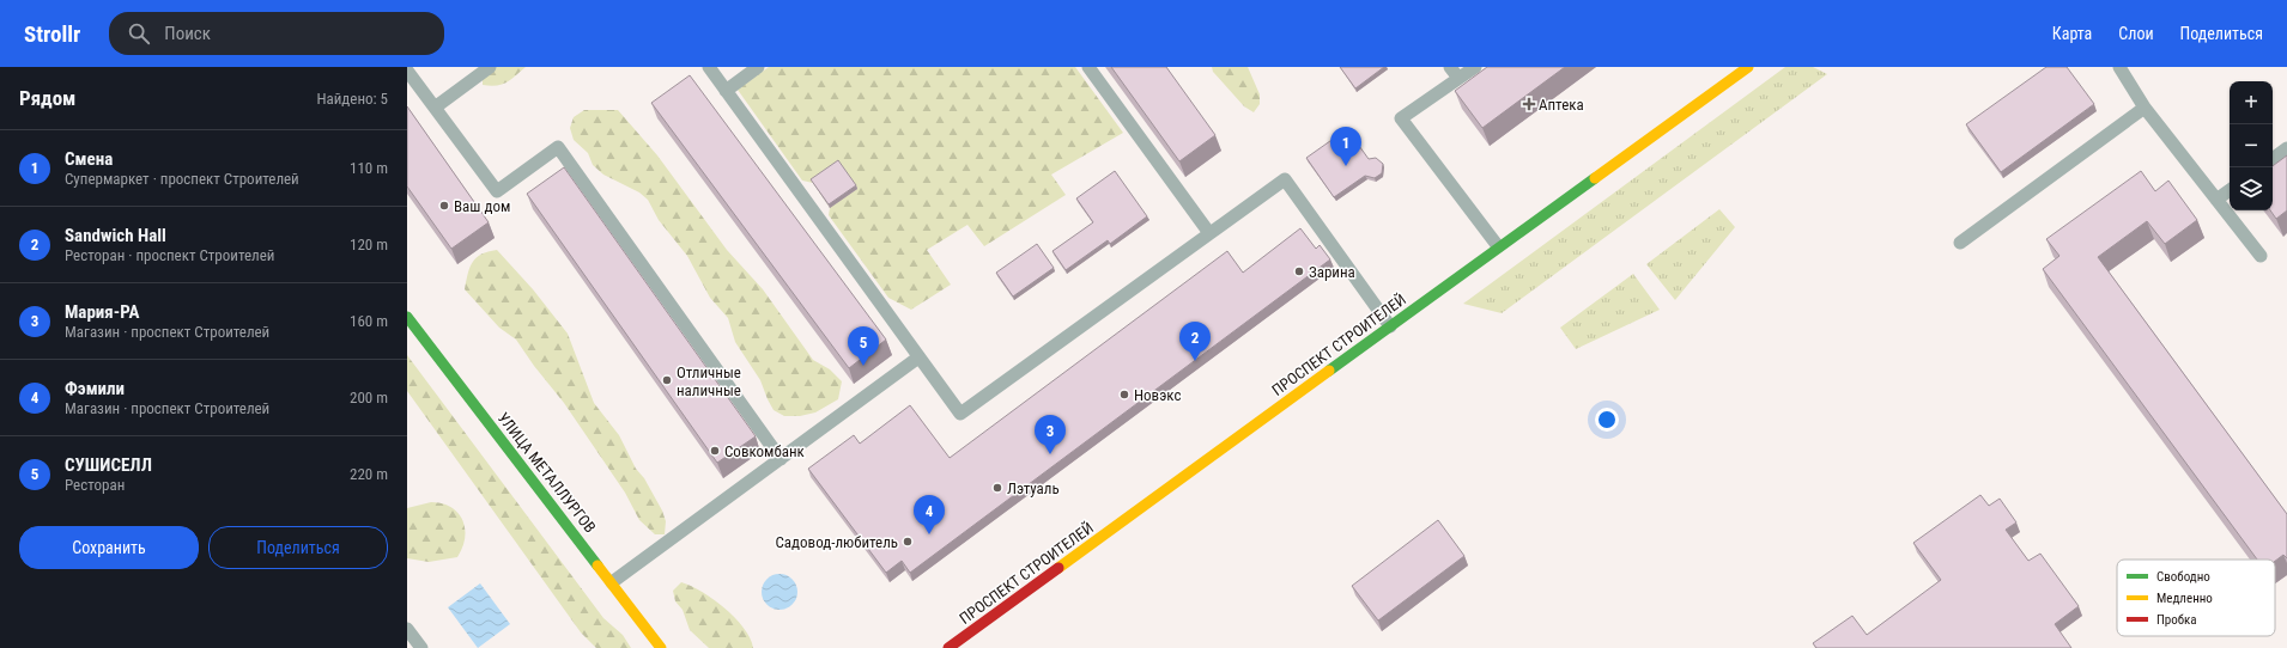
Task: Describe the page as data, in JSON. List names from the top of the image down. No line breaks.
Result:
{"streets":{"street":["ПРОСПЕКТ СТРОИТЕЛЕЙ","УЛИЦА МЕТАЛЛУРГОВ"]},"places":{"health":["Аптека"],"other":["Ваш дом","Зарина","Отличные наличные","Новэкс","Совкомбанк","Лэтуаль","Садовод-любитель"]},"legend":["Свободно","Медленно","Пробка"],"page":{"header":"Strollr","search":"Поиск","nav":["Карта","Слои","Поделиться"],"heading":["Рядом","Найдено: 5"],"map_buttons":["+","−"],"pins":["1","2","5","3","4"],"list":[{"mark":"1","name":"Смена","note":"Супермаркет · проспект Строителей","value":"110 m"},{"mark":"2","name":"Sandwich Hall","note":"Ресторан · проспект Строителей","value":"120 m"},{"mark":"3","name":"Мария-РА","note":"Магазин · проспект Строителей","value":"160 m"},{"mark":"4","name":"Фэмили","note":"Магазин · проспект Строителей","value":"200 m"},{"mark":"5","name":"СУШИСЕЛЛ","note":"Ресторан","value":"220 m"}],"buttons":["Сохранить","Поделиться"]}}
